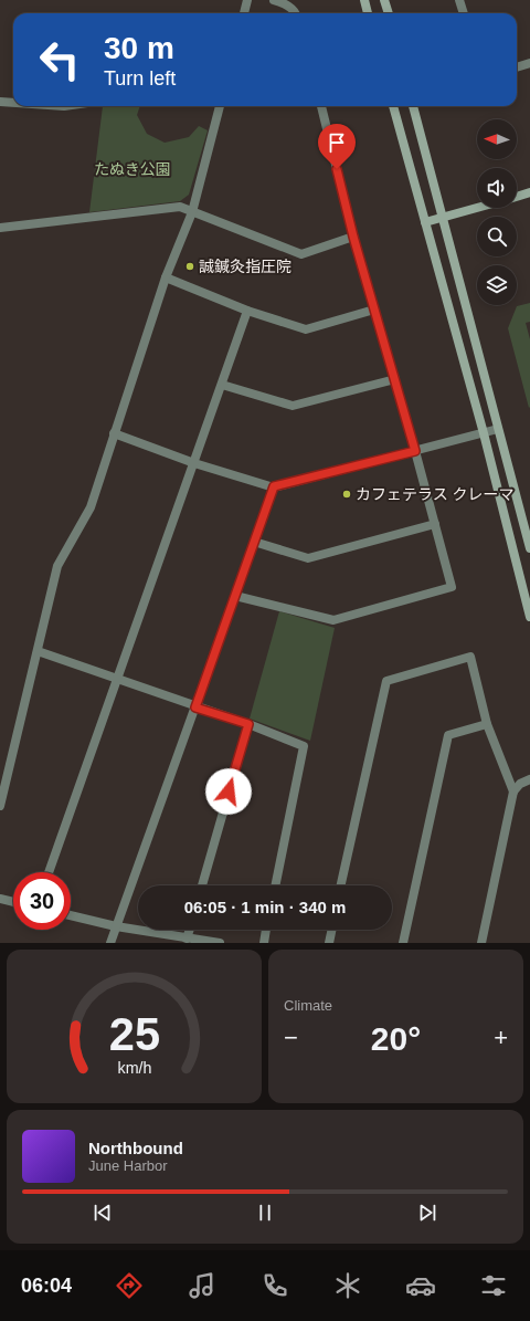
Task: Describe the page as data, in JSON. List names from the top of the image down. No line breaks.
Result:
{"parks":["たぬき公園"],"places":["誠鍼灸指圧院","カフェテラス クレーマ"],"north":"left","page":{"turn":["30 m","Turn left"],"limit":"30","trip":"06:05 · 1 min · 340 m","tile":"Climate","heat":["−","20°","+"],"song":["Northbound","June Harbor"],"tabs":"06:04","gauge":["25","km/h"]}}
